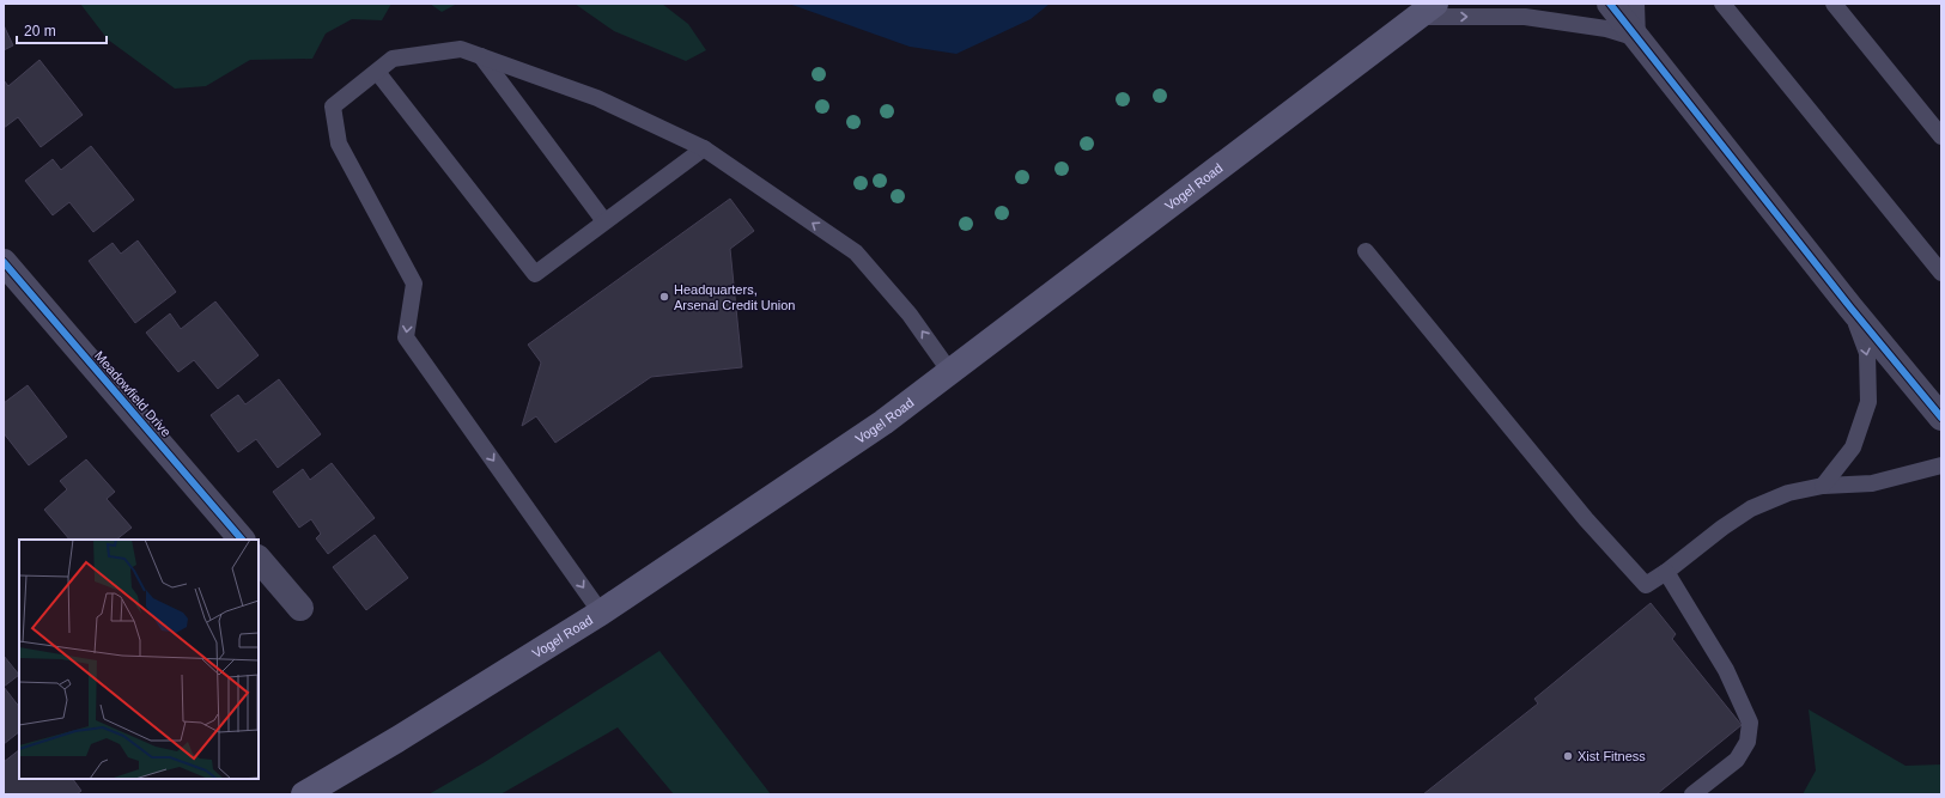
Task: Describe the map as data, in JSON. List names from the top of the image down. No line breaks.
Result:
{"streets":{"main road":["Vogel Road"],"street":["Meadowfield Drive"]},"places":["Headquarters, Arsenal Credit Union","Xist Fitness"],"scale_bar":"20 m"}
